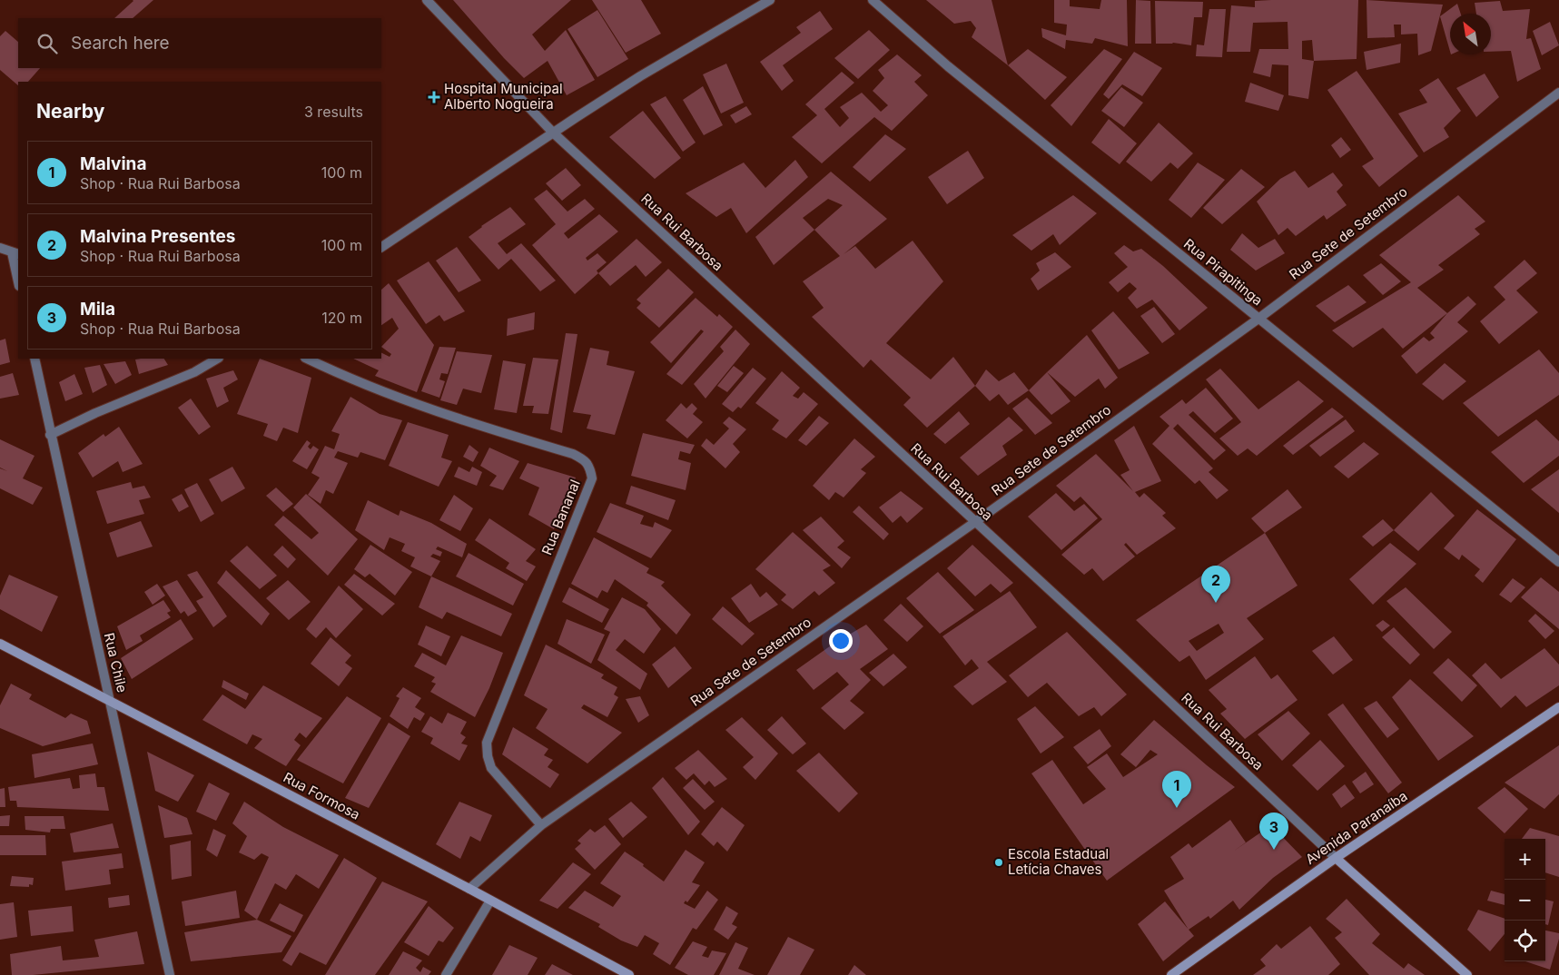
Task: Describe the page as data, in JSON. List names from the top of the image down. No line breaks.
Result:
{"streets":{"street":["Rua Rui Barbosa","Rua Sete de Setembro","Rua Pirapitinga","Rua Bananal","Rua Chile","Rua Formosa","Avenida Paranaíba"]},"crossings":[["Rua Rui Barbosa","Rua Sete de Setembro"],["Rua Rui Barbosa","Avenida Paranaíba"],["Rua Sete de Setembro","Rua Pirapitinga"],["Rua Sete de Setembro","Rua Bananal"],["Rua Sete de Setembro","Rua Formosa"],["Rua Chile","Rua Formosa"]],"places":{"health":["Hospital Municipal Alberto Nogueira"],"other":["Escola Estadual Letícia Chaves"]},"north":"top left","page":{"search":"Search here","heading":["Nearby","3 results"],"list":[{"mark":"1","name":"Malvina","note":"Shop · Rua Rui Barbosa","value":"100 m"},{"mark":"2","name":"Malvina Presentes","note":"Shop · Rua Rui Barbosa","value":"100 m"},{"mark":"3","name":"Mila","note":"Shop · Rua Rui Barbosa","value":"120 m"}],"pins":["2","1","3"],"map_buttons":["+","−"]}}
